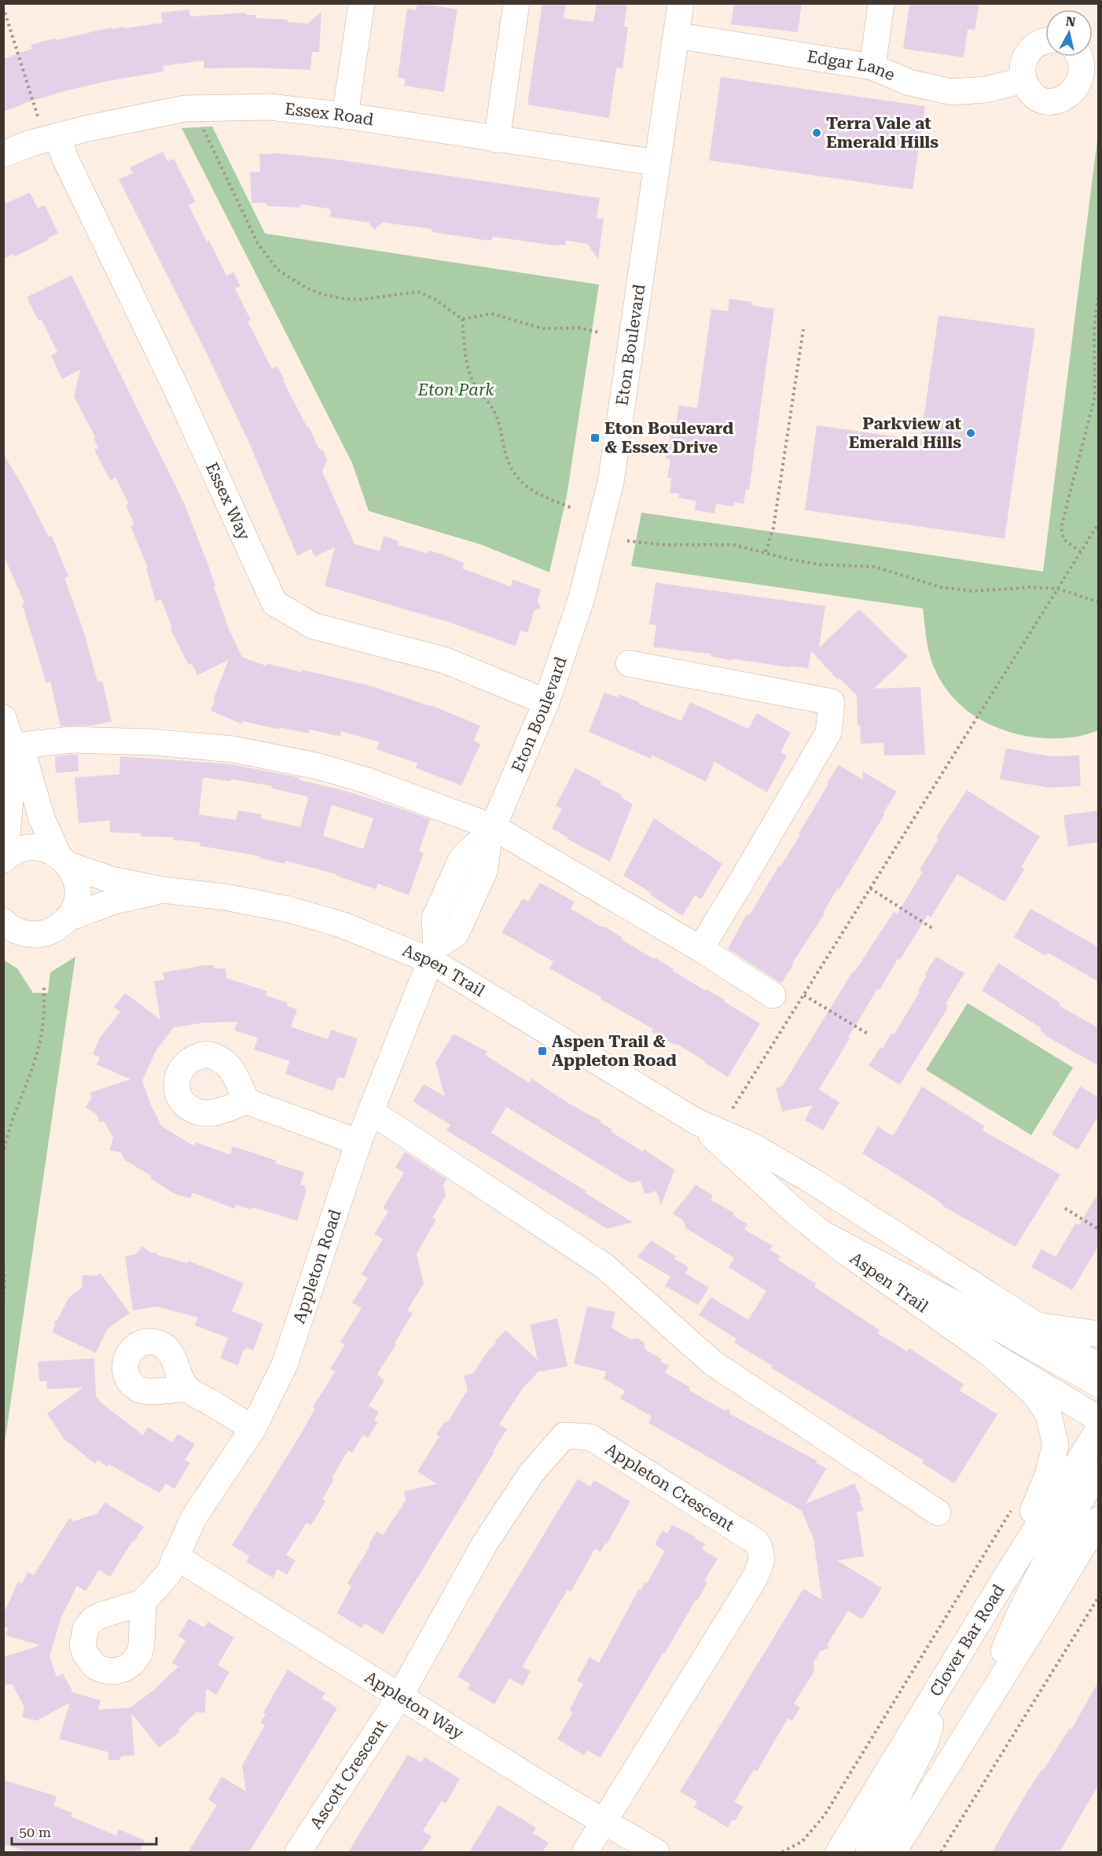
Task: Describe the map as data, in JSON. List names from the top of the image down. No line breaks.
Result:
{"streets":{"street":["Edgar Lane","Essex Road","Eton Boulevard","Essex Way","Aspen Trail","Appleton Road","Appleton Crescent","Clover Bar Road","Appleton Way","Ascott Crescent"]},"crossings":[["Edgar Lane","Eton Boulevard"],["Essex Road","Eton Boulevard"],["Essex Road","Essex Way"],["Eton Boulevard","Essex Way"],["Eton Boulevard","Aspen Trail"],["Eton Boulevard","Appleton Road"],["Aspen Trail","Appleton Road"],["Appleton Road","Appleton Way"],["Appleton Crescent","Appleton Way"],["Appleton Crescent","Ascott Crescent"],["Appleton Way","Ascott Crescent"]],"parks":["Eton Park"],"places":{"other":["Terra Vale at Emerald Hills","Parkview at Emerald Hills"],"transit":["Eton Boulevard & Essex Drive","Aspen Trail & Appleton Road"]},"scale_bar":"50 m","north":"top"}
